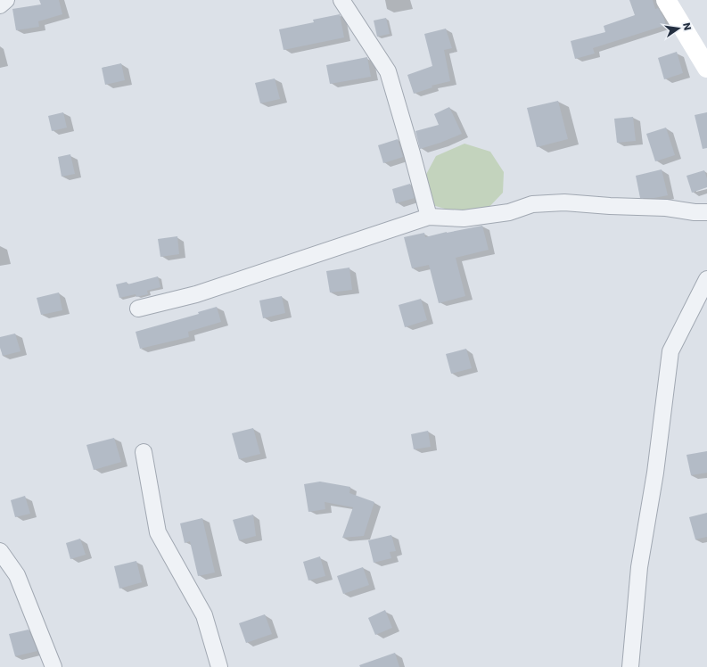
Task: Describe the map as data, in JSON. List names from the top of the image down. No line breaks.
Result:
{"north":"right"}
